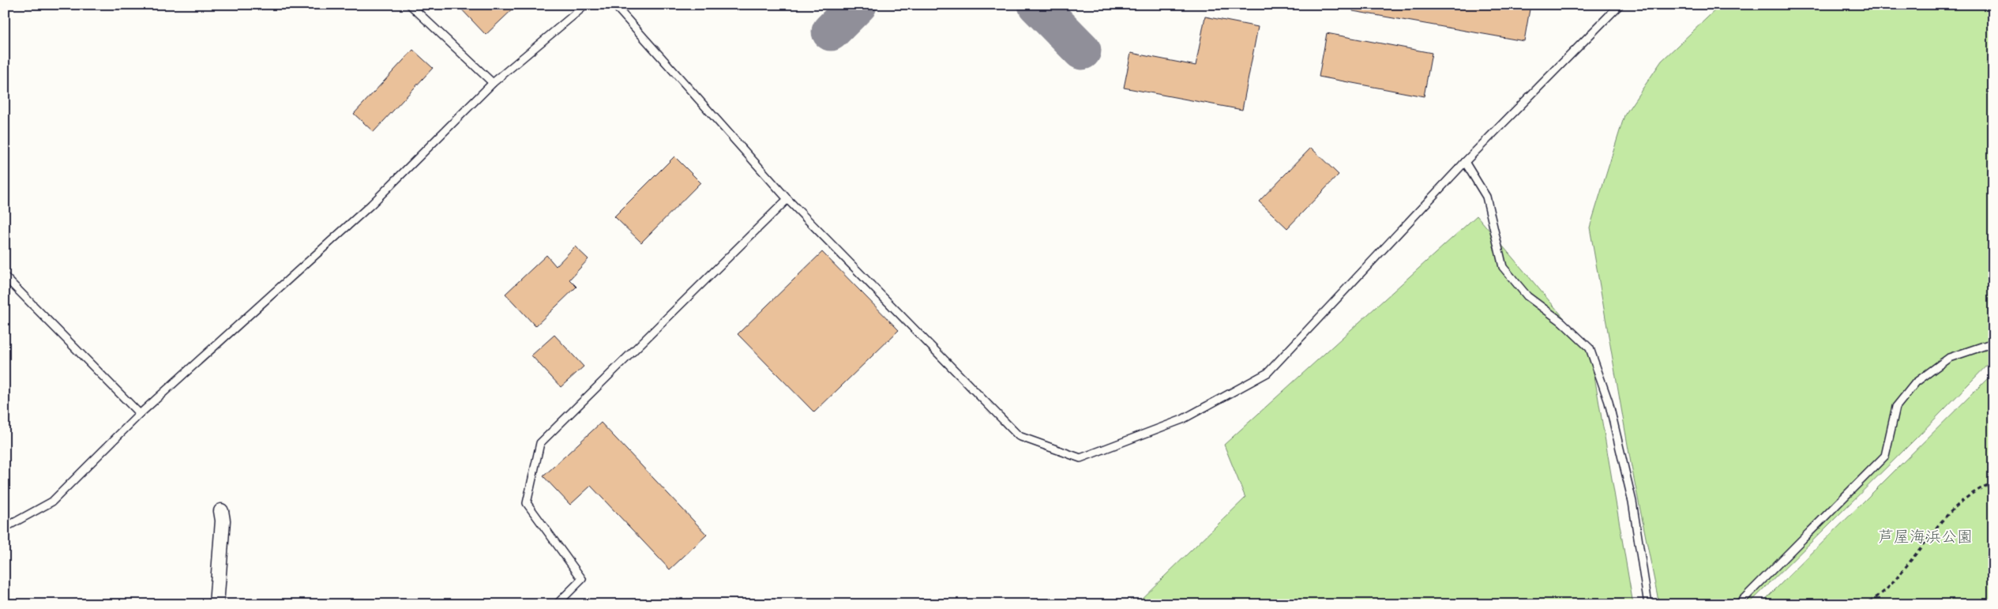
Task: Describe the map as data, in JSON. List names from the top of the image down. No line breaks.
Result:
{"parks":["芦屋海浜公園"]}
